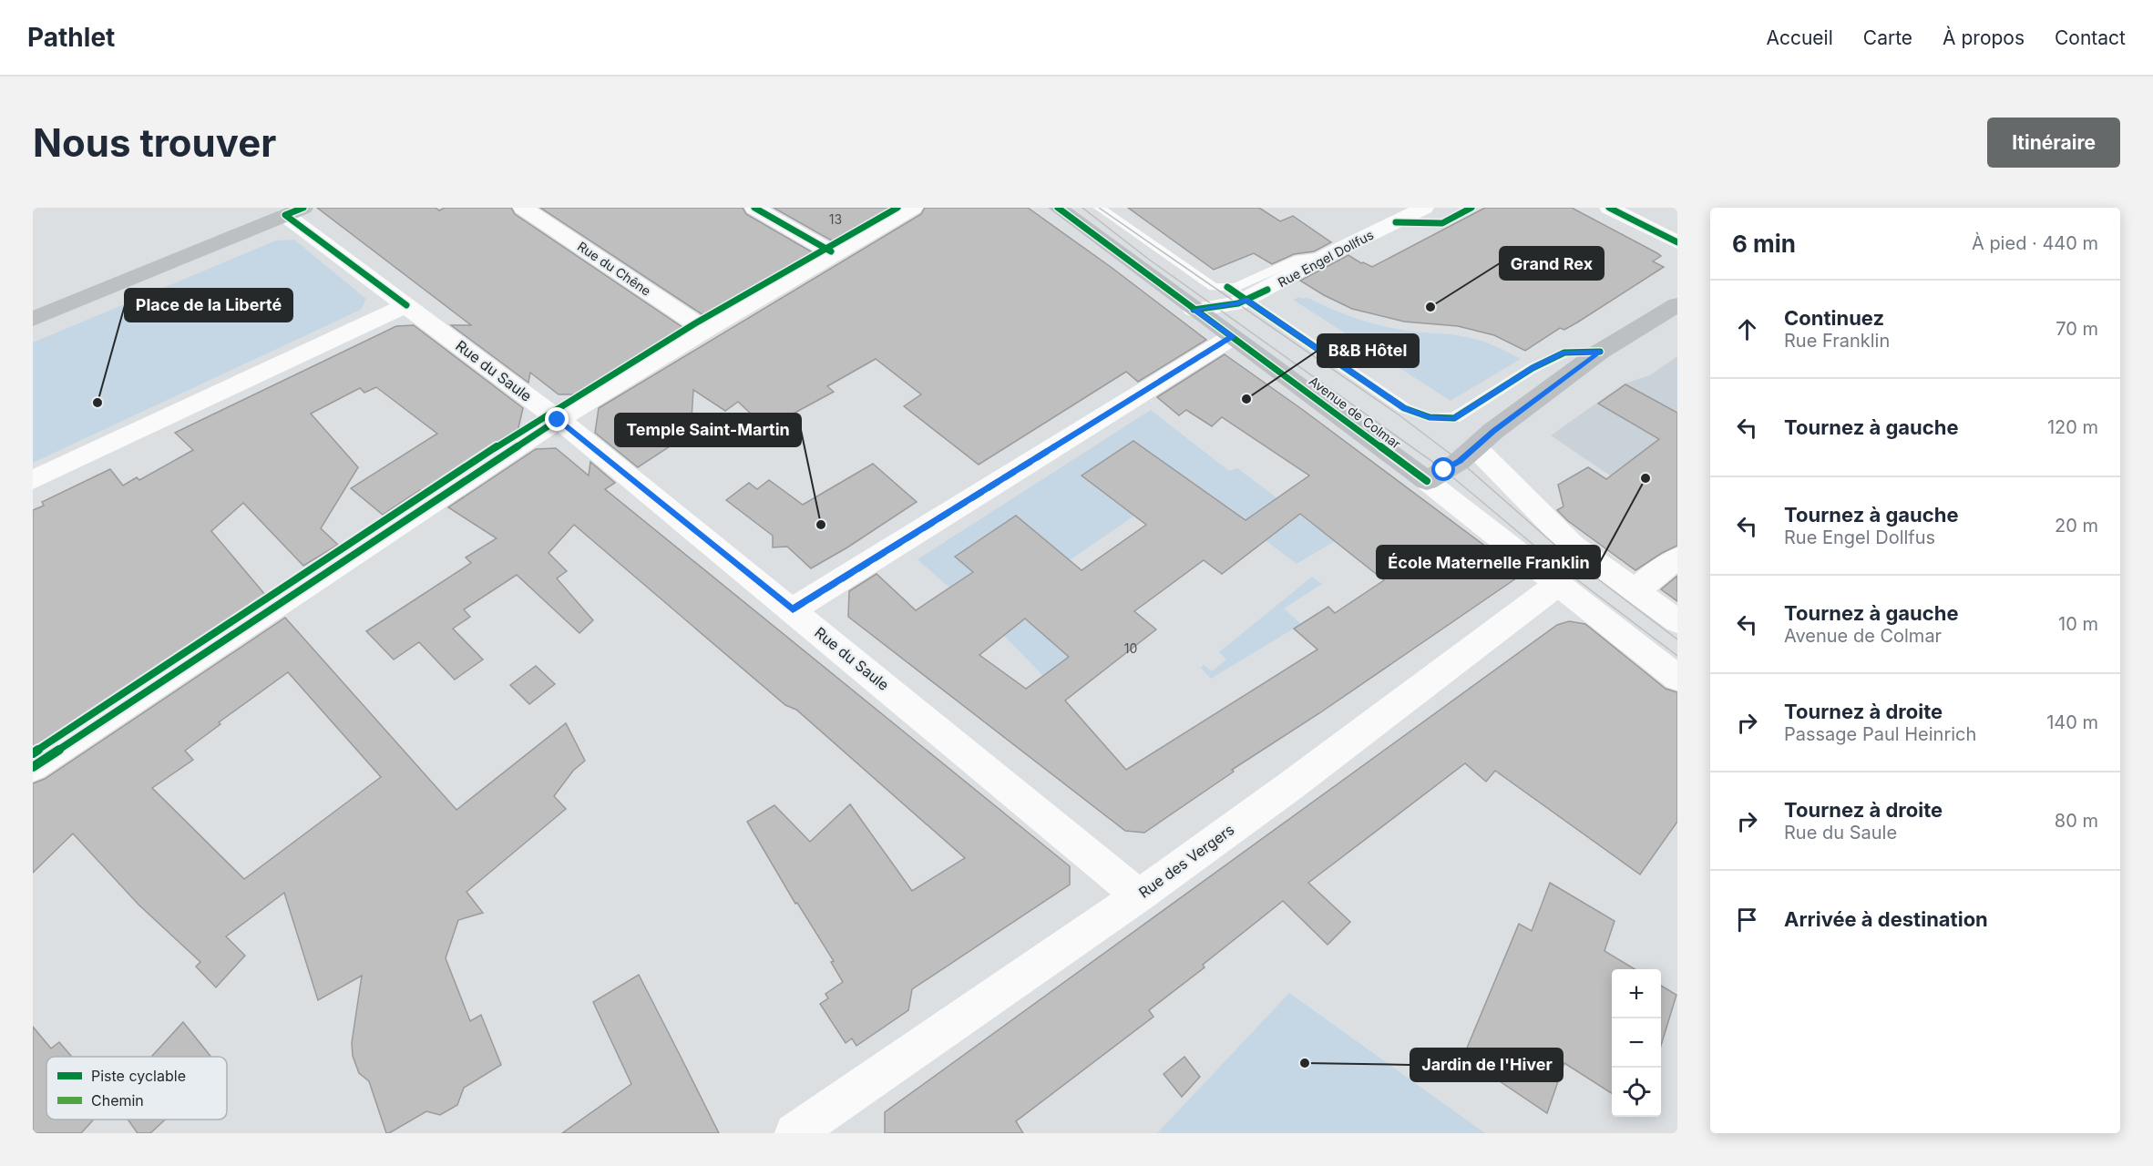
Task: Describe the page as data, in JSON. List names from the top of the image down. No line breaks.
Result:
{"streets":{"main road":["Avenue de Colmar"],"street":["Rue Engel Dollfus","Rue du Chêne","Rue du Saule","Rue des Vergers"]},"crossings":[["Rue Engel Dollfus","Avenue de Colmar"],["Rue du Saule","Rue des Vergers"],["Avenue de Colmar","Rue des Vergers"]],"places":["Grand Rex","B&B Hôtel","Place de la Liberté","École Maternelle Franklin","Temple Saint-Martin","Jardin de l'Hiver"],"house_numbers":["13","10"],"legend":["Piste cyclable","Chemin"],"page":{"header":"Pathlet","nav":["Accueil","Carte","À propos","Contact"],"buttons":"Itinéraire","title":"Nous trouver","heading":["6 min","À pied · 440 m"],"list":[["Continuez","Rue Franklin","70 m"],["Tournez à gauche","120 m"],["Tournez à gauche","Rue Engel Dollfus","20 m"],["Tournez à gauche","Avenue de Colmar","10 m"],["Tournez à droite","Passage Paul Heinrich","140 m"],["Tournez à droite","Rue du Saule","80 m"],"Arrivée à destination"],"map_buttons":["+","−"]}}
